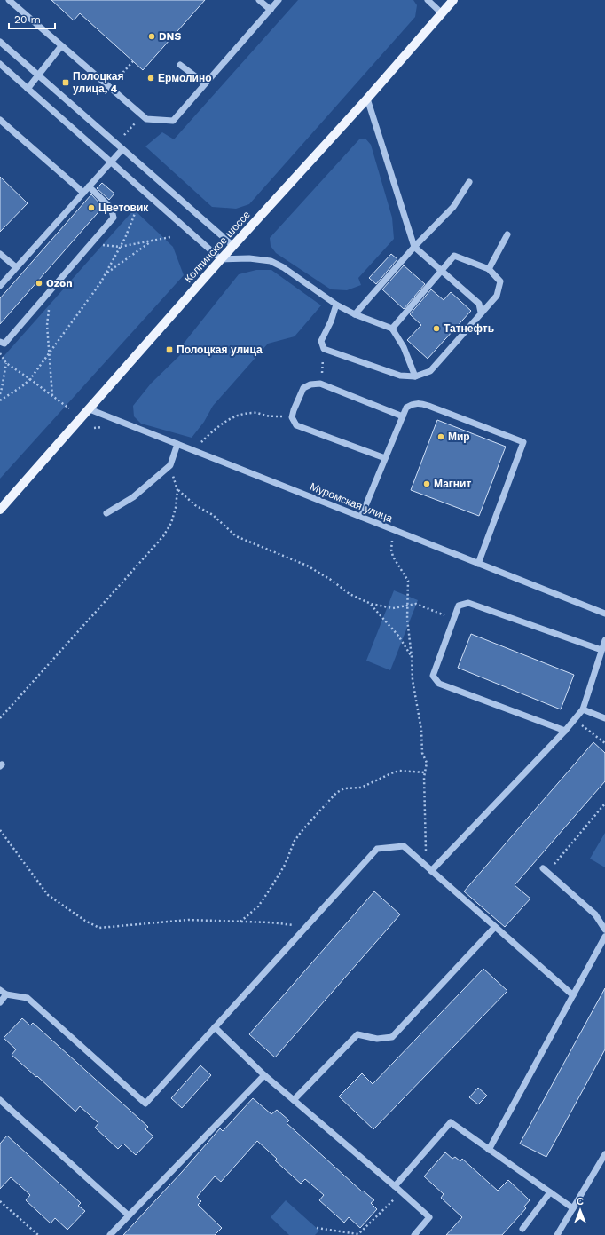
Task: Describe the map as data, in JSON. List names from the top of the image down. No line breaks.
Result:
{"streets":{"main road":["Колпинское шоссе"],"street":["Муромская улица"]},"crossings":[["Колпинское шоссе","Муромская улица"]],"places":{"other":["DNS","Ермолино","Цветовик","Ozon","Татнефть","Мир","Магнит"],"transit":["Полоцкая улица, 4","Полоцкая улица"]},"scale_bar":"20 m","north":"top"}
